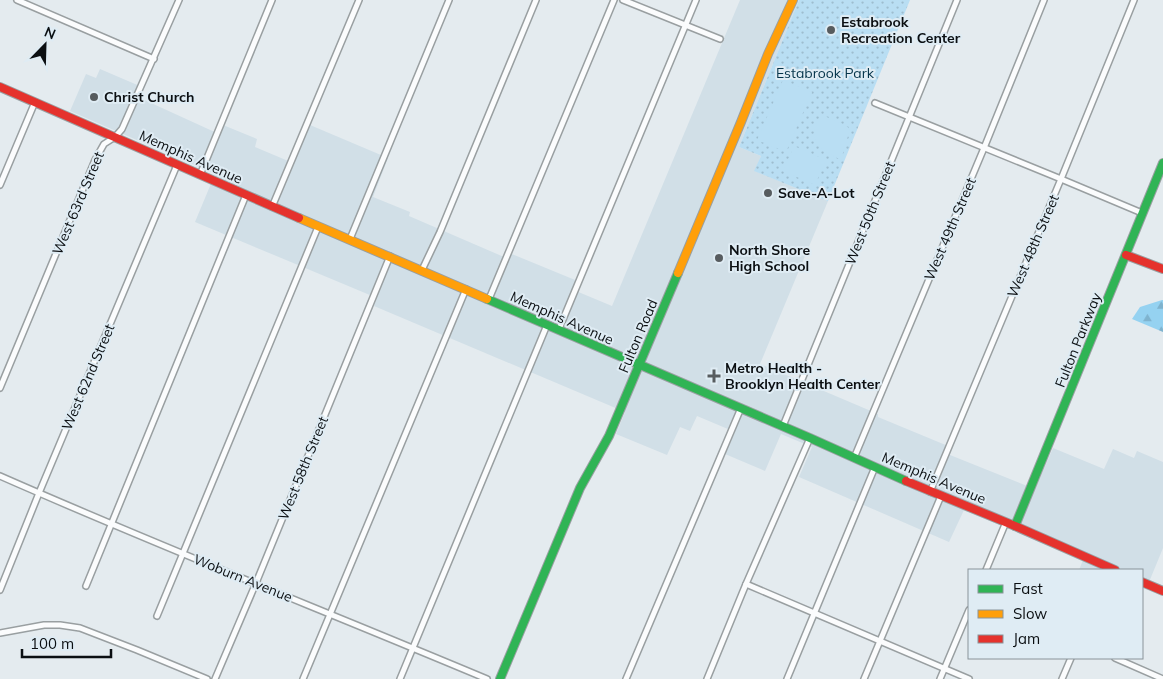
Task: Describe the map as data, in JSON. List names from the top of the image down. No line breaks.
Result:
{"streets":{"main road":["Memphis Avenue","Fulton Road","Fulton Parkway"],"street":["West 63rd Street","West 50th Street","West 49th Street","West 48th Street","West 62nd Street","West 58th Street","Woburn Avenue"]},"crossings":[["Memphis Avenue","West 63rd Street"],["Memphis Avenue","West 50th Street"],["Memphis Avenue","West 49th Street"],["Memphis Avenue","West 48th Street"],["Memphis Avenue","Fulton Road"],["Memphis Avenue","Fulton Parkway"],["Memphis Avenue","West 62nd Street"],["Memphis Avenue","West 58th Street"],["West 62nd Street","Woburn Avenue"],["West 58th Street","Woburn Avenue"]],"parks":["Estabrook Park"],"places":{"other":["Estabrook Recreation Center","Christ Church","Save-A-Lot","North Shore High School"],"health":["Metro Health - Brooklyn Health Center"]},"legend":["Fast","Slow","Jam"],"scale_bar":"100 m","north":"top right"}
